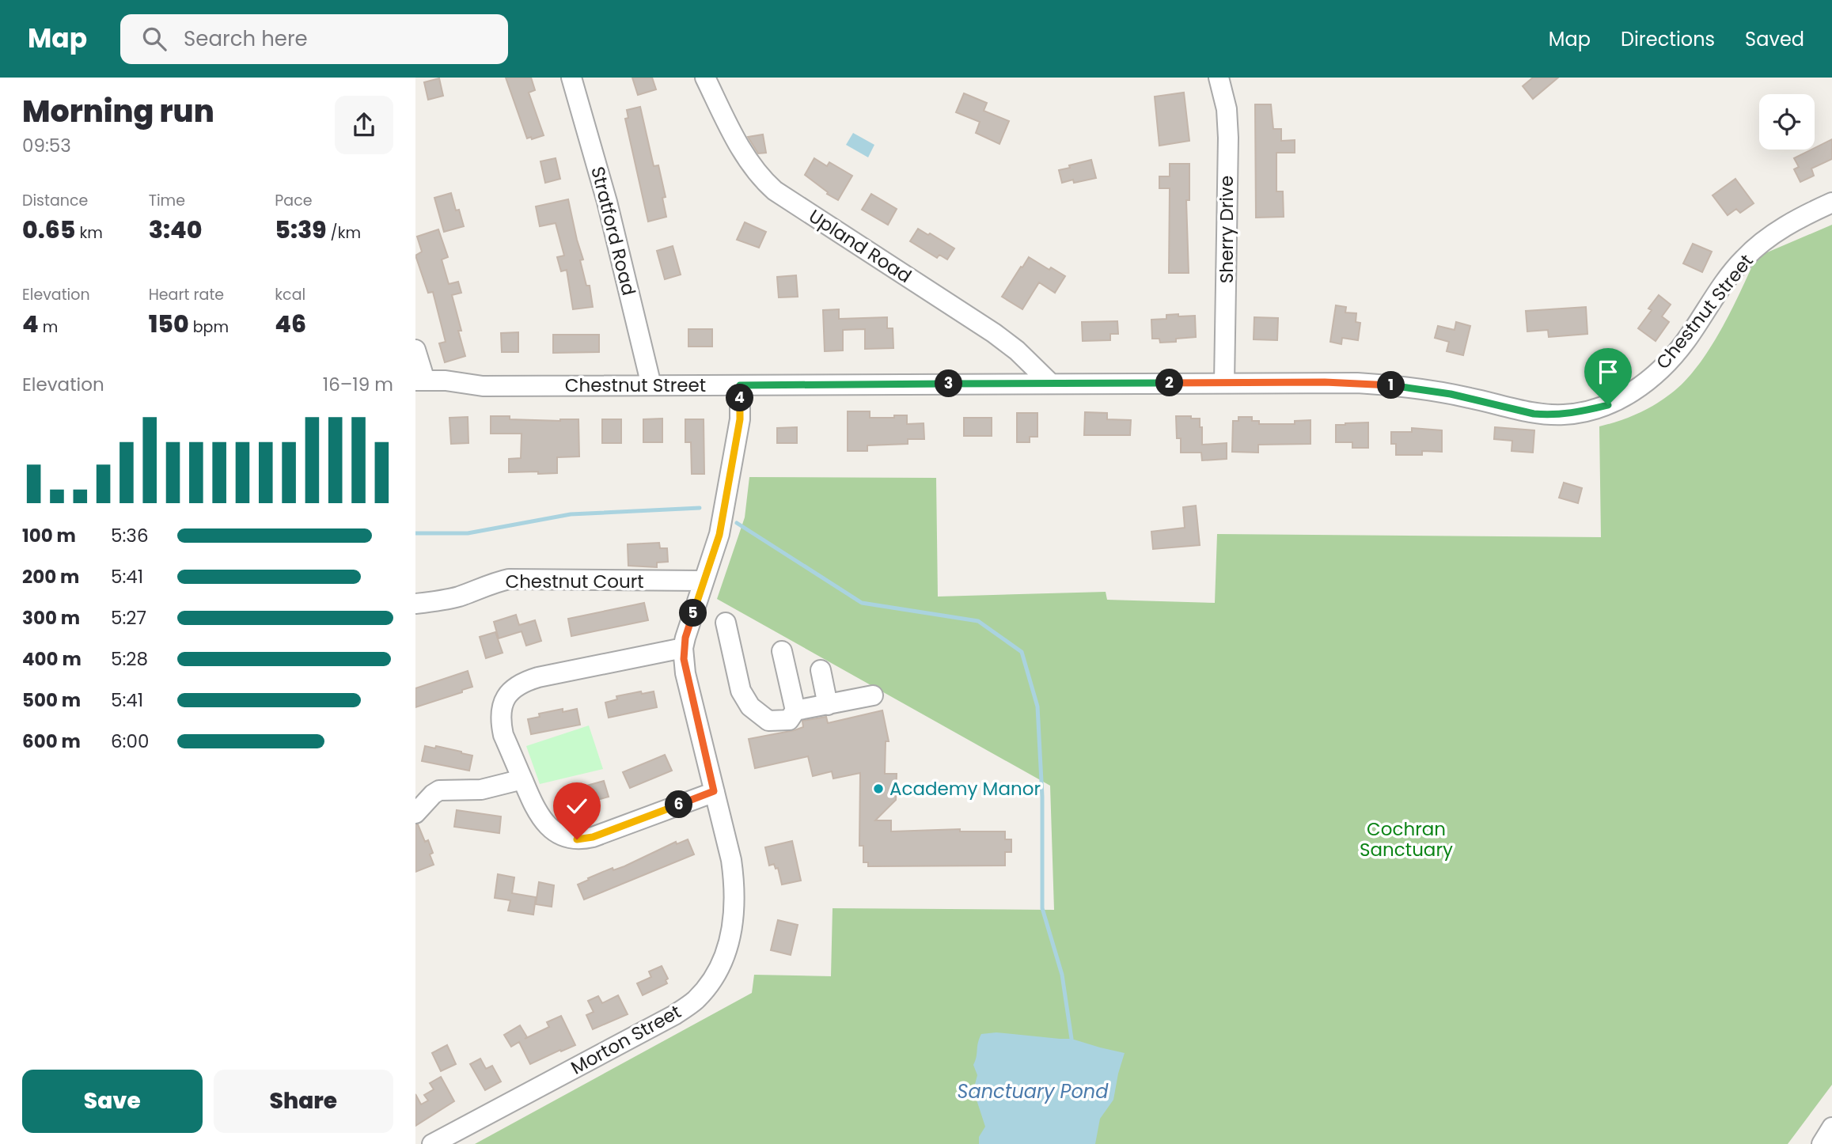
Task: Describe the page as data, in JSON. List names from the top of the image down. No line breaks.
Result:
{"streets":{"street":["Sherry Drive","Stratford Road","Upland Road","Chestnut Street","Chestnut Court","Morton Street"]},"crossings":[["Sherry Drive","Chestnut Street"],["Stratford Road","Chestnut Street"],["Upland Road","Chestnut Street"],["Chestnut Street","Morton Street"],["Chestnut Court","Morton Street"]],"water":["Sanctuary Pond"],"parks":["Cochran Sanctuary"],"places":["Academy Manor"],"page":{"header":"Map","search":"Search here","nav":["Map","Directions","Saved"],"heading":["Morning run","09:53"],"stats":[["Distance","0.65 km"],["Time","3:40"],["Pace","5:39 /km"],["Elevation","4 m"],["Heart rate","150 bpm"],["kcal","46"]],"chart":["Elevation","16–19 m"],"pins":["2","3","1","4","5","6"],"list":[{"name":"100 m","note":"5:36"},{"name":"200 m","note":"5:41"},{"name":"300 m","note":"5:27"},{"name":"400 m","note":"5:28"},{"name":"500 m","note":"5:41"},{"name":"600 m","note":"6:00"}],"buttons":["Save","Share"]}}
